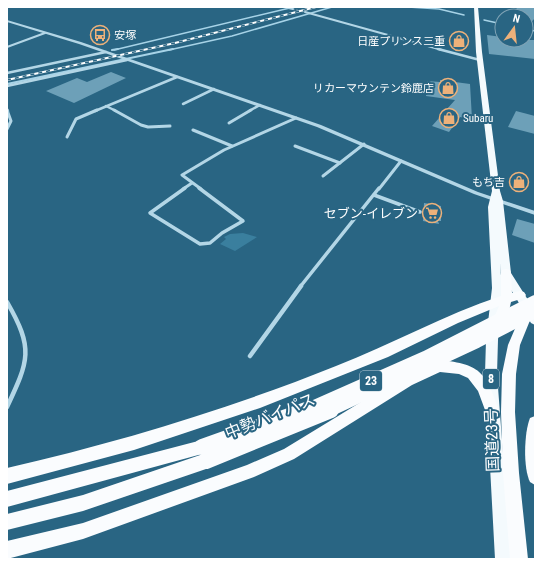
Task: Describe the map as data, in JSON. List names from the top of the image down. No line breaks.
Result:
{"streets":{"highway":["23","中勢バイパス","国道23号"],"main road":["8"]},"crossings":[["8","中勢バイパス"],["8","国道23号"],["中勢バイパス","国道23号"]],"places":{"bus stop":["安塚"],"shop":["日産プリンス三重","リカーマウンテン鈴鹿店","Subaru","もち吉"],"supermarket":["セブン-イレブン"]},"north":"top"}
